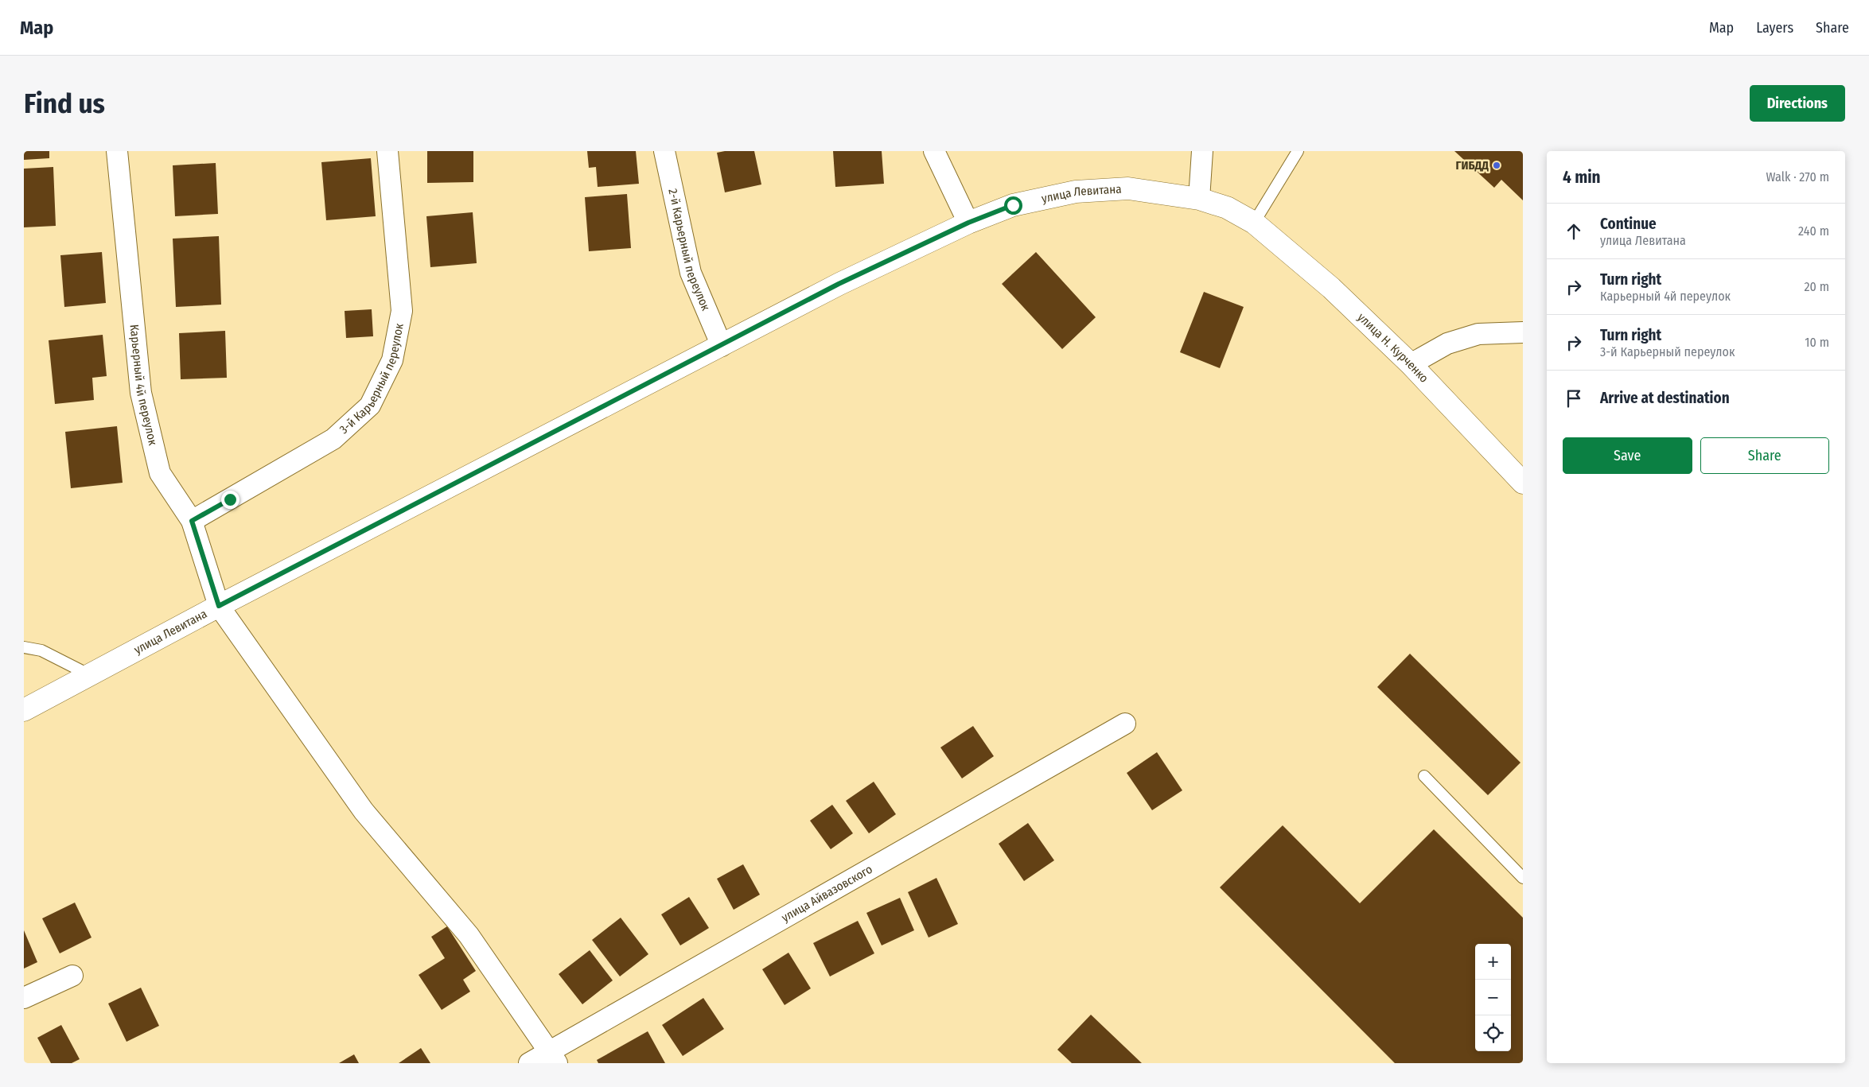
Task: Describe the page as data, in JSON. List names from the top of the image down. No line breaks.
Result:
{"streets":{"main road":["улица Левитана","улица Н. Курченко"],"street":["2-й Карьерный переулок","3-й Карьерный переулок","Карьерный 4й переулок","улица Айвазовского"]},"crossings":[["улица Левитана","2-й Карьерный переулок"],["улица Левитана","улица Н. Курченко"],["улица Левитана","Карьерный 4й переулок"],["3-й Карьерный переулок","Карьерный 4й переулок"],["Карьерный 4й переулок","улица Айвазовского"]],"places":["ГИБДД"],"page":{"header":"Map","nav":["Map","Layers","Share"],"buttons":["Directions",["Save","Share"]],"title":"Find us","heading":["4 min","Walk · 270 m"],"list":[["Continue","улица Левитана","240 m"],["Turn right","Карьерный 4й переулок","20 m"],["Turn right","3-й Карьерный переулок","10 m"],"Arrive at destination"],"map_buttons":["+","−"]}}
